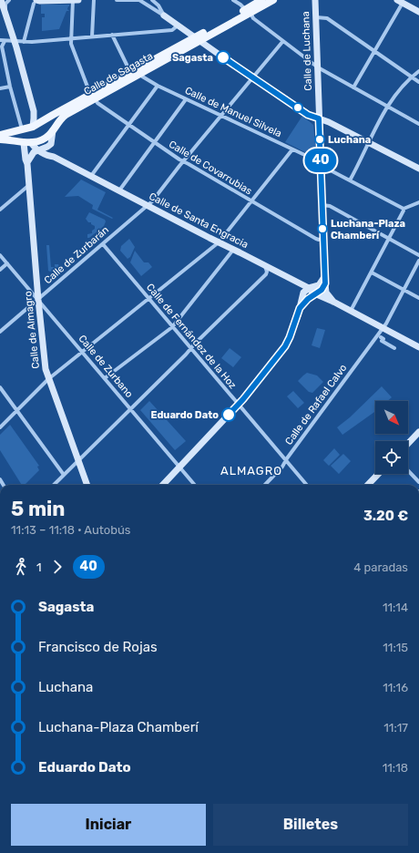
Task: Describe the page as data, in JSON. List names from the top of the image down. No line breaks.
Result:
{"streets":{"main road":["Calle de Sagasta"],"street":["Calle de Luchana","Calle de Manuel Silvela","Calle de Covarrubias","Calle de Santa Engracia","Calle de Zurbarán","Calle de Almagro","Calle de Fernández de la Hoz","Calle de Zurbano","Calle de Rafael Calvo"]},"crossings":[["Calle de Luchana","Calle de Manuel Silvela"],["Calle de Luchana","Calle de Covarrubias"],["Calle de Sagasta","Calle de Manuel Silvela"],["Calle de Sagasta","Calle de Covarrubias"],["Calle de Manuel Silvela","Calle de Zurbarán"],["Calle de Covarrubias","Calle de Zurbarán"],["Calle de Santa Engracia","Calle de Zurbarán"],["Calle de Santa Engracia","Calle de Rafael Calvo"],["Calle de Zurbarán","Calle de Almagro"],["Calle de Zurbarán","Calle de Fernández de la Hoz"],["Calle de Zurbarán","Calle de Zurbano"],["Calle de Almagro","Calle de Zurbano"],["Calle de Fernández de la Hoz","Calle de Rafael Calvo"]],"districts":["ALMAGRO"],"places":["Sagasta","Luchana","Luchana-Plaza Chamberí","Eduardo Dato"],"lines":["bus line 40"],"north":"bottom right","page":{"on_map":"40","heading":["5 min","11:13 – 11:18 · Autobús","3.20 €"],"legs":["1","40","4 paradas"],"list":[{"name":"Sagasta","value":"11:14"},{"name":"Francisco de Rojas","value":"11:15"},{"name":"Luchana","value":"11:16"},{"name":"Luchana-Plaza Chamberí","value":"11:17"},{"name":"Eduardo Dato","value":"11:18"}],"buttons":["Iniciar","Billetes"]}}
